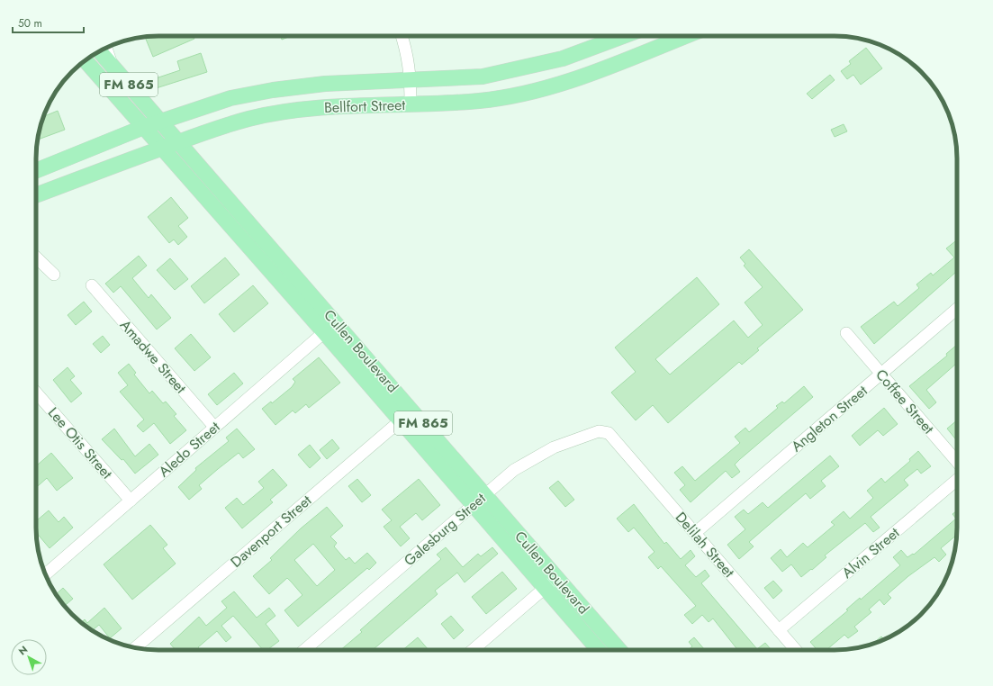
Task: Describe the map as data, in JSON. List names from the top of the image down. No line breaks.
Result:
{"streets":{"main road":["FM 865","Bellfort Street","Cullen Boulevard"],"street":["Amadwe Street","Coffee Street","Angleton Street","Lee Otis Street","Aledo Street","Galesburg Street","Davenport Street","Delilah Street","Alvin Street"]},"crossings":[["Bellfort Street","Cullen Boulevard"],["Cullen Boulevard","Aledo Street"],["Cullen Boulevard","Galesburg Street"],["Cullen Boulevard","Davenport Street"],["Amadwe Street","Aledo Street"],["Coffee Street","Angleton Street"],["Angleton Street","Delilah Street"],["Lee Otis Street","Aledo Street"],["Galesburg Street","Delilah Street"],["Delilah Street","Alvin Street"]],"scale_bar":"50 m","north":"top left"}
